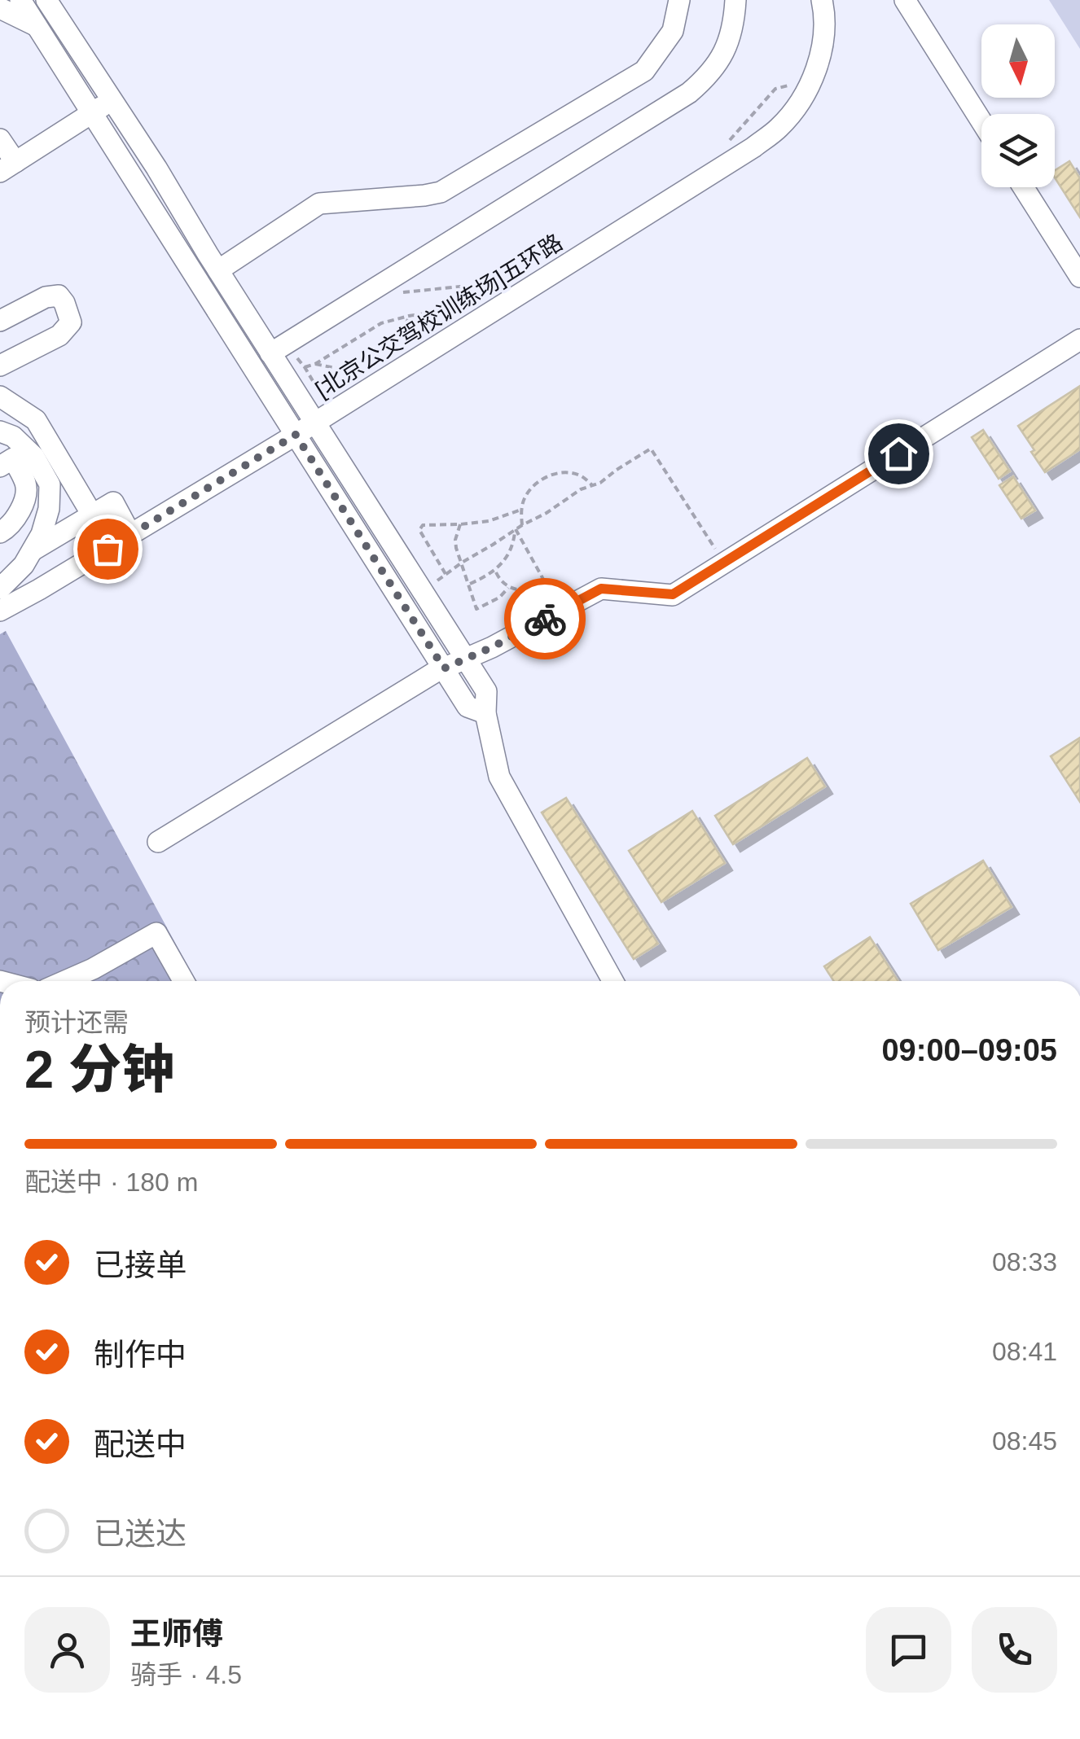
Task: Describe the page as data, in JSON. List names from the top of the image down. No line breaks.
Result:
{"streets":{"street":["[北京公交驾校训练场]五环路"]},"north":"bottom","page":{"heading":["2 分钟","预计还需","09:00–09:05"],"panel":["王师傅","骑手 · 4.5"],"bar":"配送中 · 180 m","list":[["已接单","08:33"],["制作中","08:41"],["配送中","08:45"],"已送达"]}}
